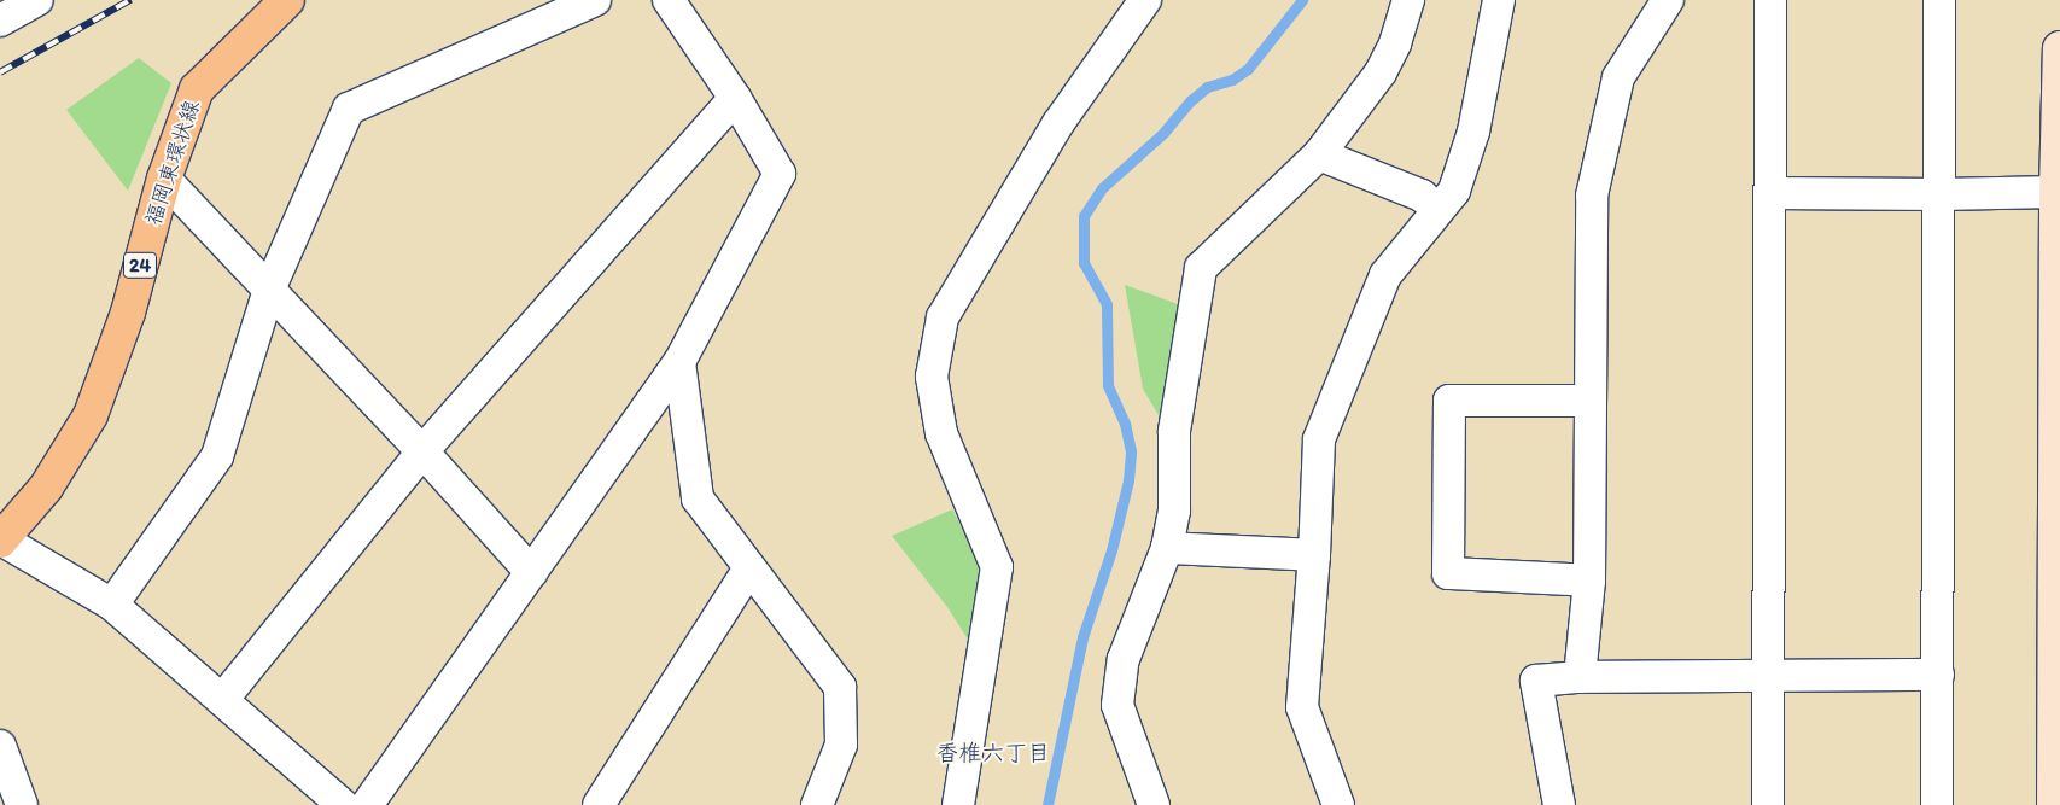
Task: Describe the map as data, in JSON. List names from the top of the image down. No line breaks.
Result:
{"streets":{"main road":["福岡東環状線","24"]},"districts":["香椎六丁目"]}
